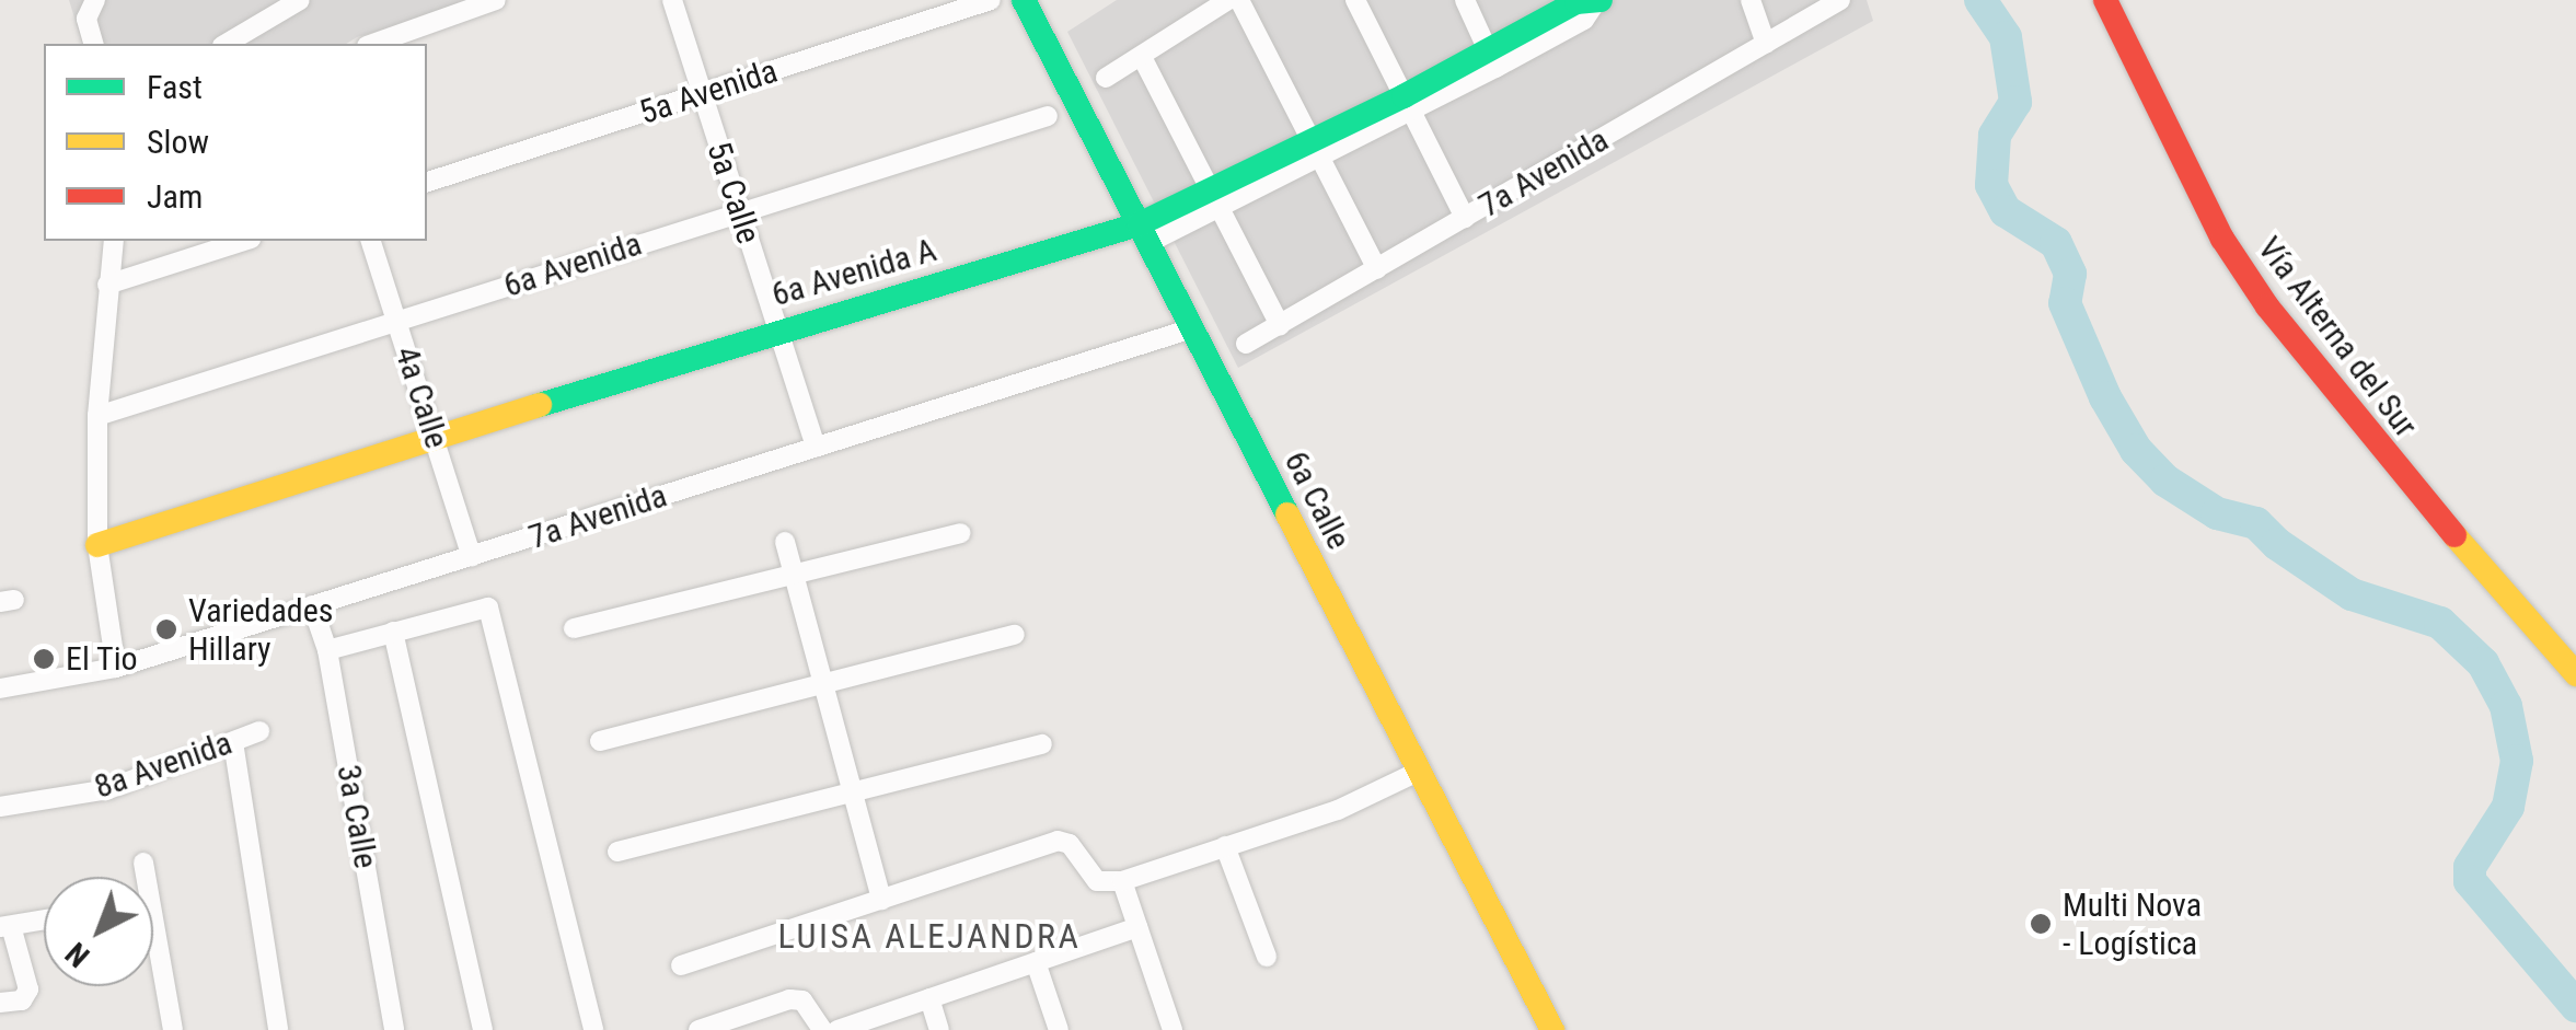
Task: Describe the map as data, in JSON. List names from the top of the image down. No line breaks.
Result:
{"streets":{"main road":["6a Avenida A","Vía Alterna del Sur","6a Calle"],"street":["5a Avenida","7a Avenida","5a Calle","6a Avenida","4a Calle","8a Avenida","3a Calle"]},"crossings":[["5a Avenida","5a Calle"],["7a Avenida","5a Calle"],["7a Avenida","4a Calle"],["7a Avenida","6a Calle"],["7a Avenida","3a Calle"],["5a Calle","6a Avenida"],["5a Calle","6a Avenida A"],["6a Avenida","4a Calle"],["6a Avenida A","4a Calle"],["6a Avenida A","6a Calle"]],"districts":["LUISA ALEJANDRA"],"places":["Variedades Hillary","El Tio","Multi Nova - Logística"],"legend":["Fast","Slow","Jam"],"north":"bottom left"}
